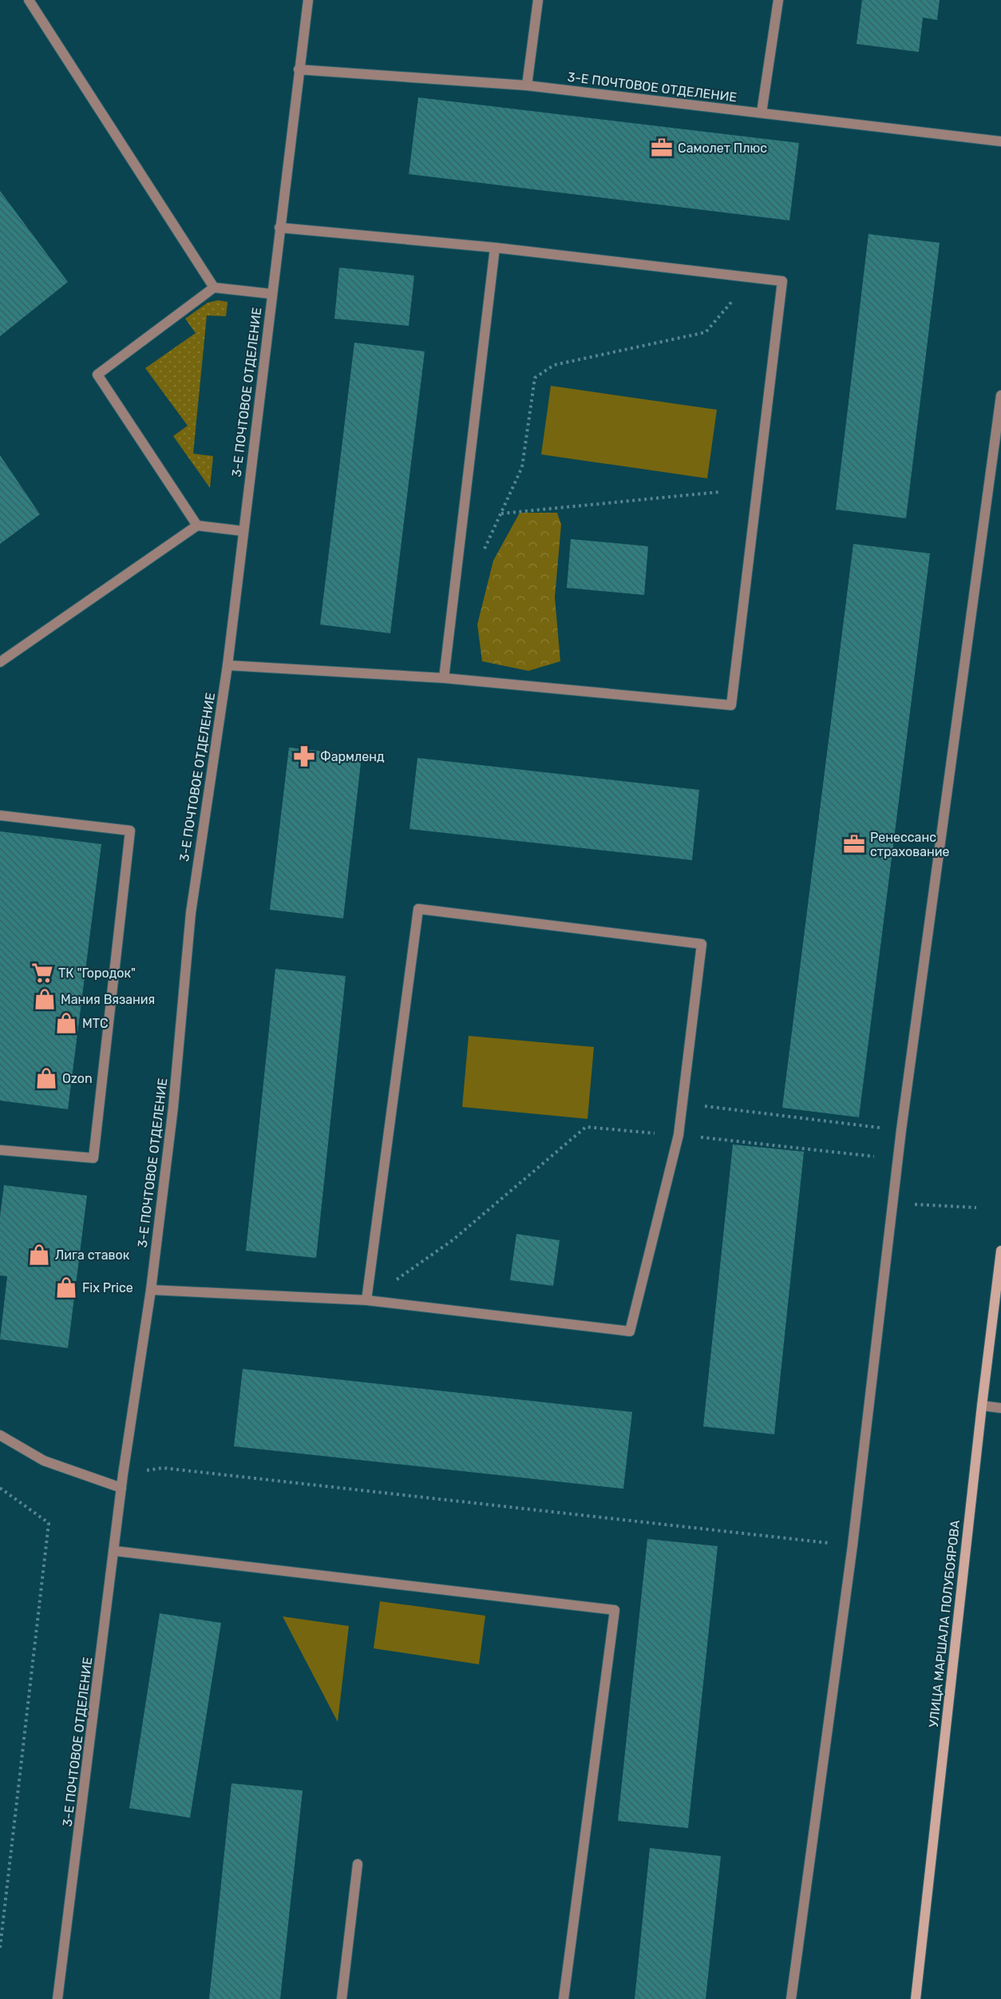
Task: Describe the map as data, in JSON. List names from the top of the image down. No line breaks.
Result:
{"streets":{"street":["3-Е ПОЧТОВОЕ ОТДЕЛЕНИЕ","УЛИЦА МАРШАЛА ПОЛУБОЯРОВА"]},"places":{"office":["Самолет Плюс","Ренессанс страхование"],"pharmacy":["Фармленд"],"supermarket":["ТК \"Городок\""],"shop":["Мания Вязания","МТС","Ozon","Лига ставок","Fix Price"]}}
